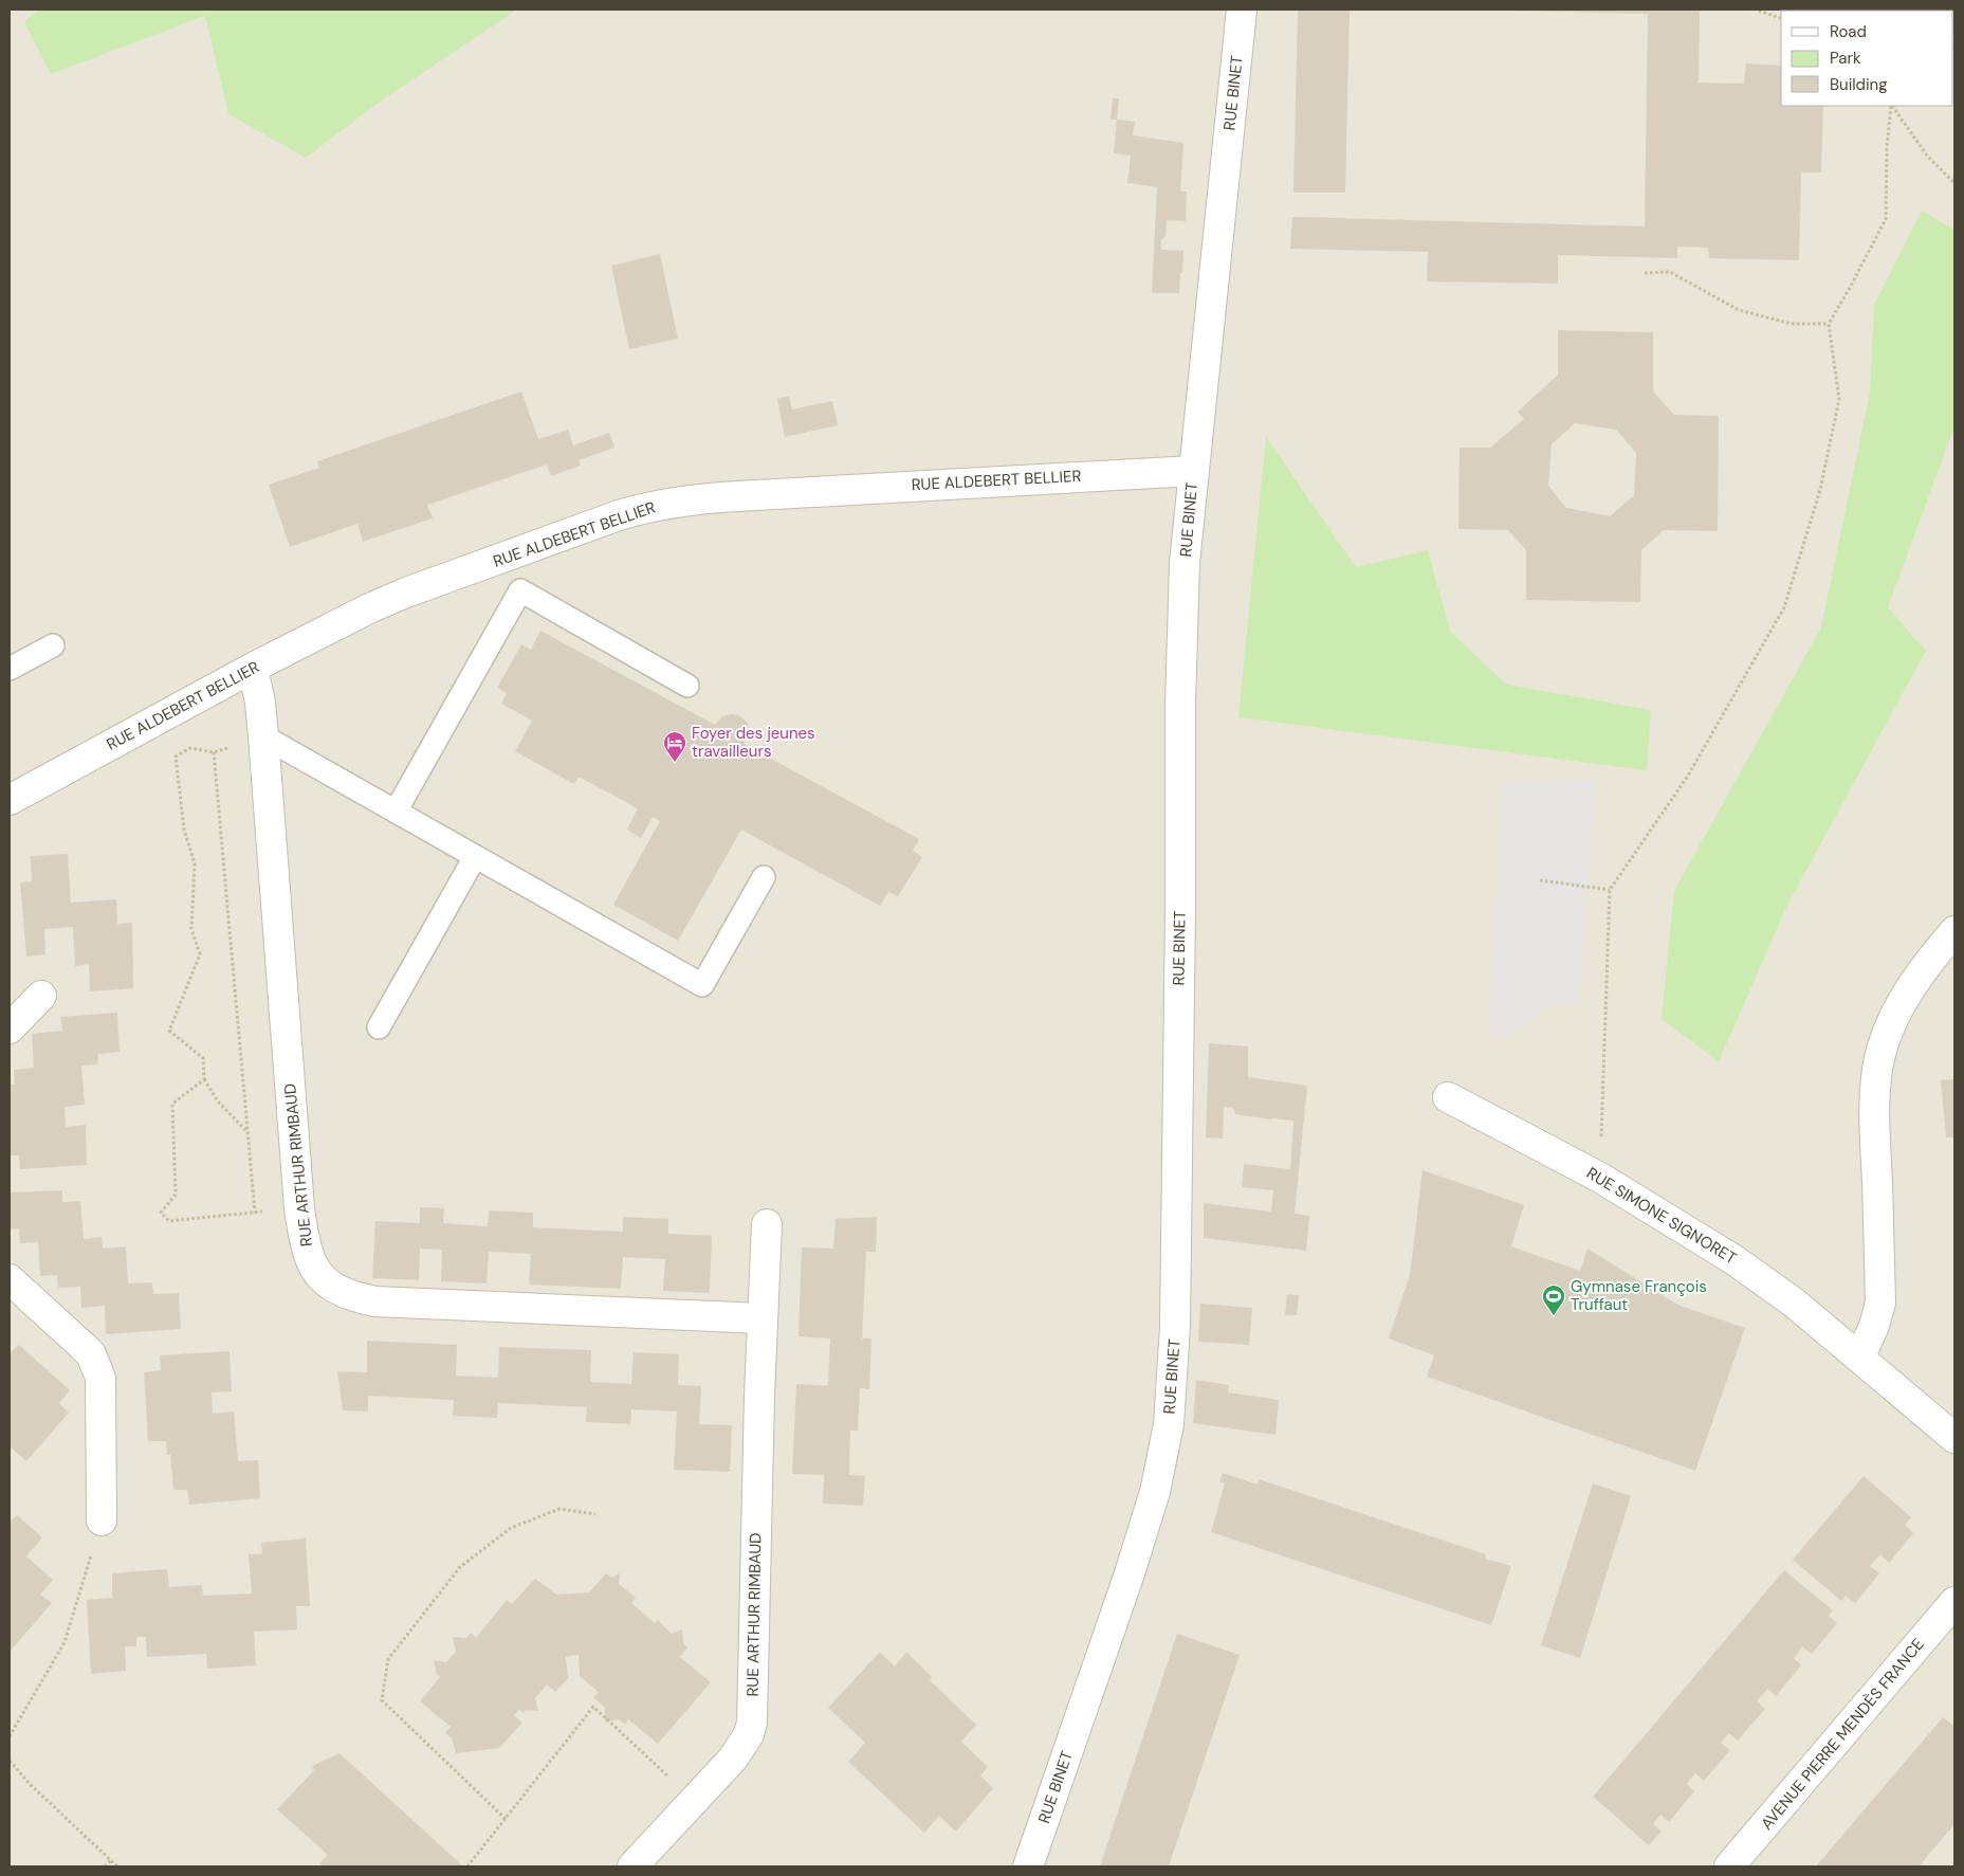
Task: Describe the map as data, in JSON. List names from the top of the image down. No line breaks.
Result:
{"streets":{"street":["RUE BINET","RUE ALDEBERT BELLIER","RUE ARTHUR RIMBAUD","RUE SIMONE SIGNORET","AVENUE PIERRE MENDÈS FRANCE"]},"crossings":[["RUE BINET","RUE ALDEBERT BELLIER"],["RUE ALDEBERT BELLIER","RUE ARTHUR RIMBAUD"]],"places":{"hotel":["Foyer des jeunes travailleurs"],"sports":["Gymnase François Truffaut"]},"legend":["Road","Park","Building"]}
